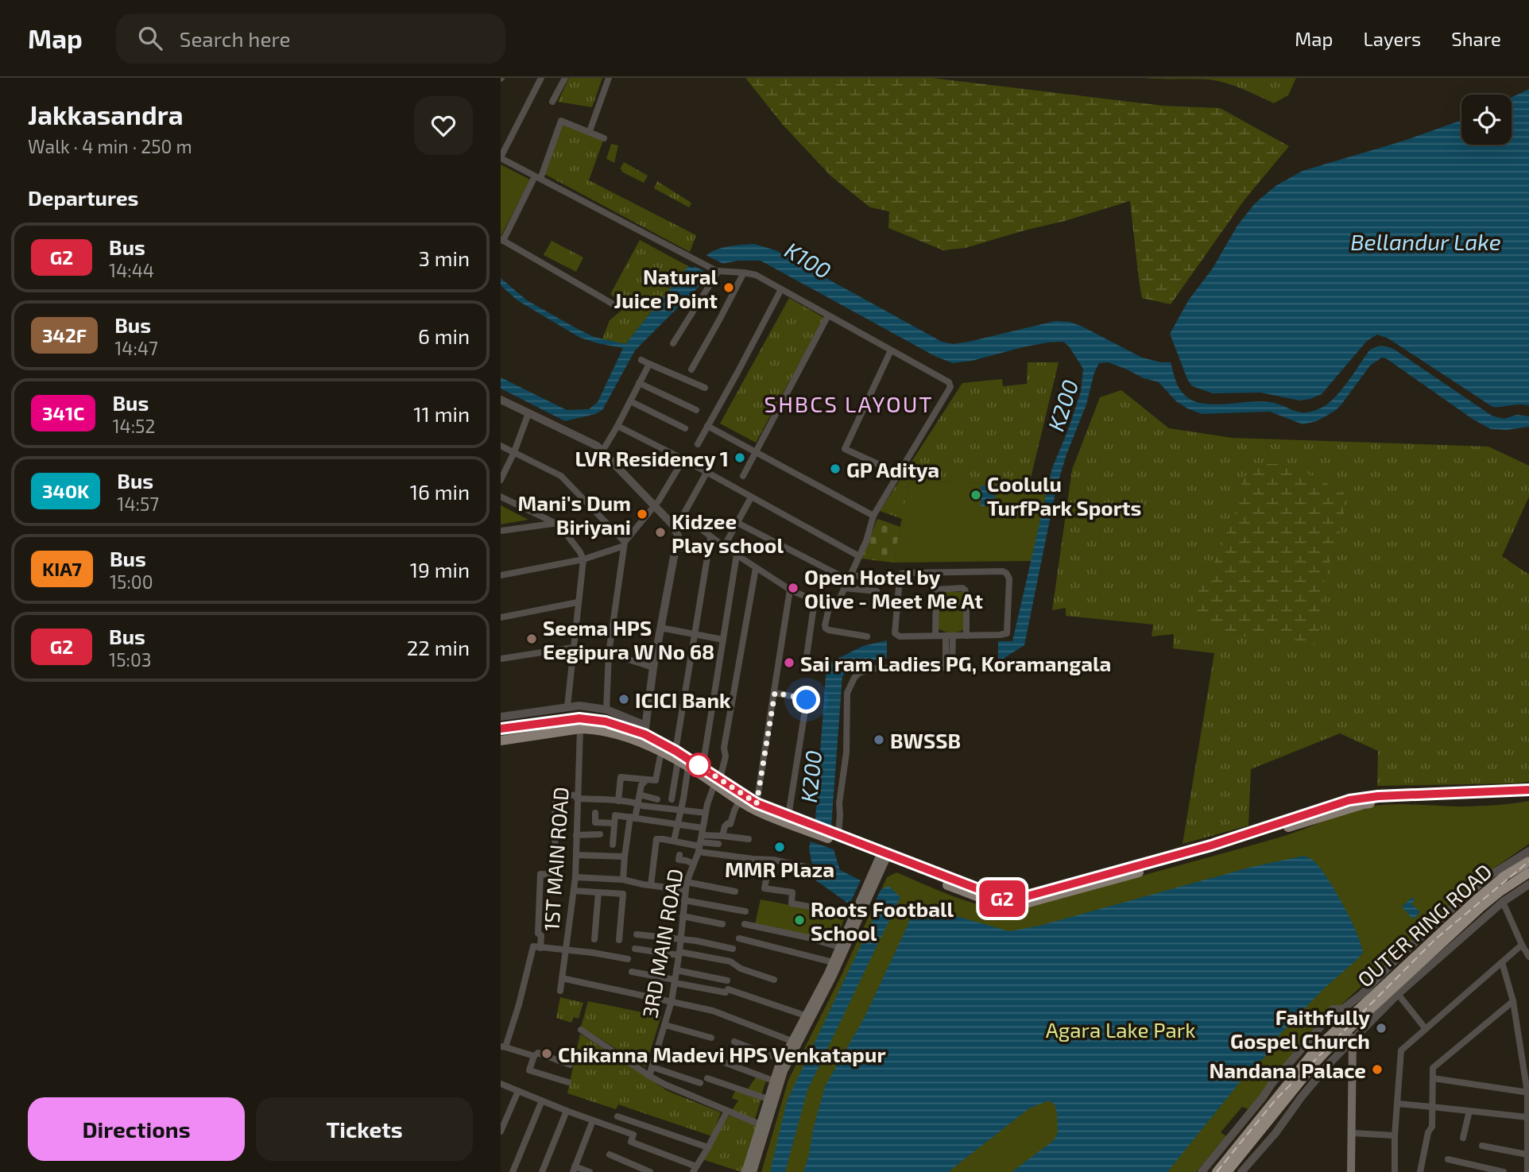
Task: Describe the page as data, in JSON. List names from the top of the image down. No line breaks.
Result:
{"streets":{"highway":["OUTER RING ROAD"],"street":["1ST MAIN ROAD","3RD MAIN ROAD"]},"districts":["SHBCS LAYOUT"],"water":["Bellandur Lake","K100","K200"],"parks":["Agara Lake Park"],"places":["Natural Juice Point","LVR Residency 1","GP Aditya","Coolulu TurfPark Sports","Mani's Dum Biriyani","Kidzee Play school","Open Hotel by Olive - Meet Me At","Seema HPS Eegipura W No 68","Sai ram Ladies PG, Koramangala","ICICI Bank","BWSSB","MMR Plaza","Roots Football School","Faithfully Gospel Church","Chikanna Madevi HPS Venkatapur","Nandana Palace"],"lines":["bus line G2"],"page":{"header":"Map","search":"Search here","nav":["Map","Layers","Share"],"heading":[["Jakkasandra","Walk · 4 min · 250 m"],"Departures"],"on_map":"G2","list":[{"mark":"G2","name":"Bus","note":"14:44","value":"3 min"},{"mark":"342F","name":"Bus","note":"14:47","value":"6 min"},{"mark":"341C","name":"Bus","note":"14:52","value":"11 min"},{"mark":"340K","name":"Bus","note":"14:57","value":"16 min"},{"mark":"KIA7","name":"Bus","note":"15:00","value":"19 min"},{"mark":"G2","name":"Bus","note":"15:03","value":"22 min"}],"buttons":["Directions","Tickets"]}}
